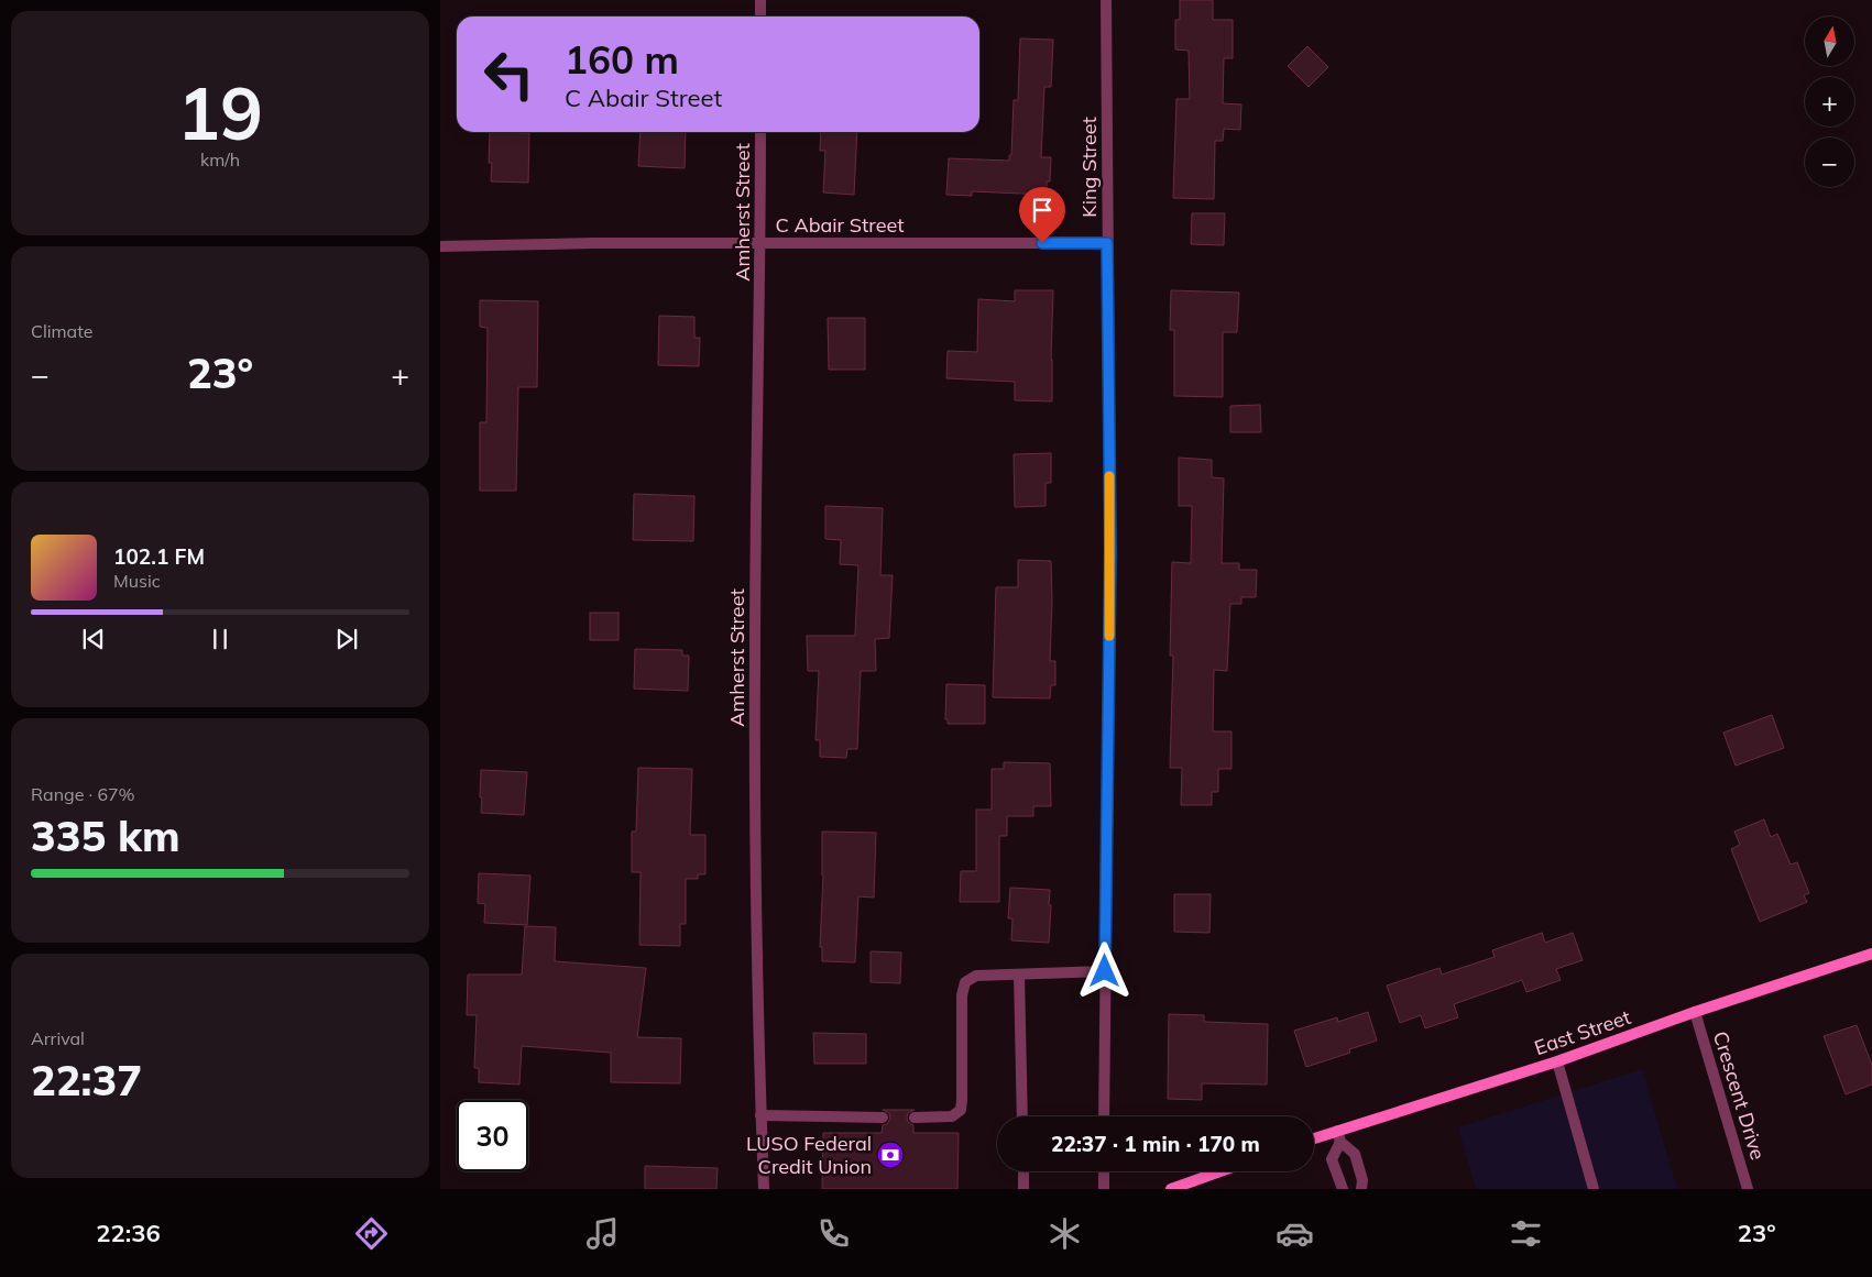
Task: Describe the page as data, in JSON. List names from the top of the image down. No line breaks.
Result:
{"streets":{"main road":["East Street"],"street":["King Street","Amherst Street","C Abair Street","Crescent Drive"]},"crossings":[["King Street","C Abair Street"],["Amherst Street","C Abair Street"],["East Street","Crescent Drive"]],"places":{"bank":["LUSO Federal Credit Union"]},"north":"top","page":{"tile":[["19","km/h"],"Climate",["Range · 67%","335 km"],["Arrival","22:37"]],"map_buttons":["+","−"],"turn":["160 m","C Abair Street"],"heat":["−","23°","+"],"song":["102.1 FM","Music"],"limit":"30","trip":"22:37 · 1 min · 170 m","tabs":["22:36","23°"]}}
